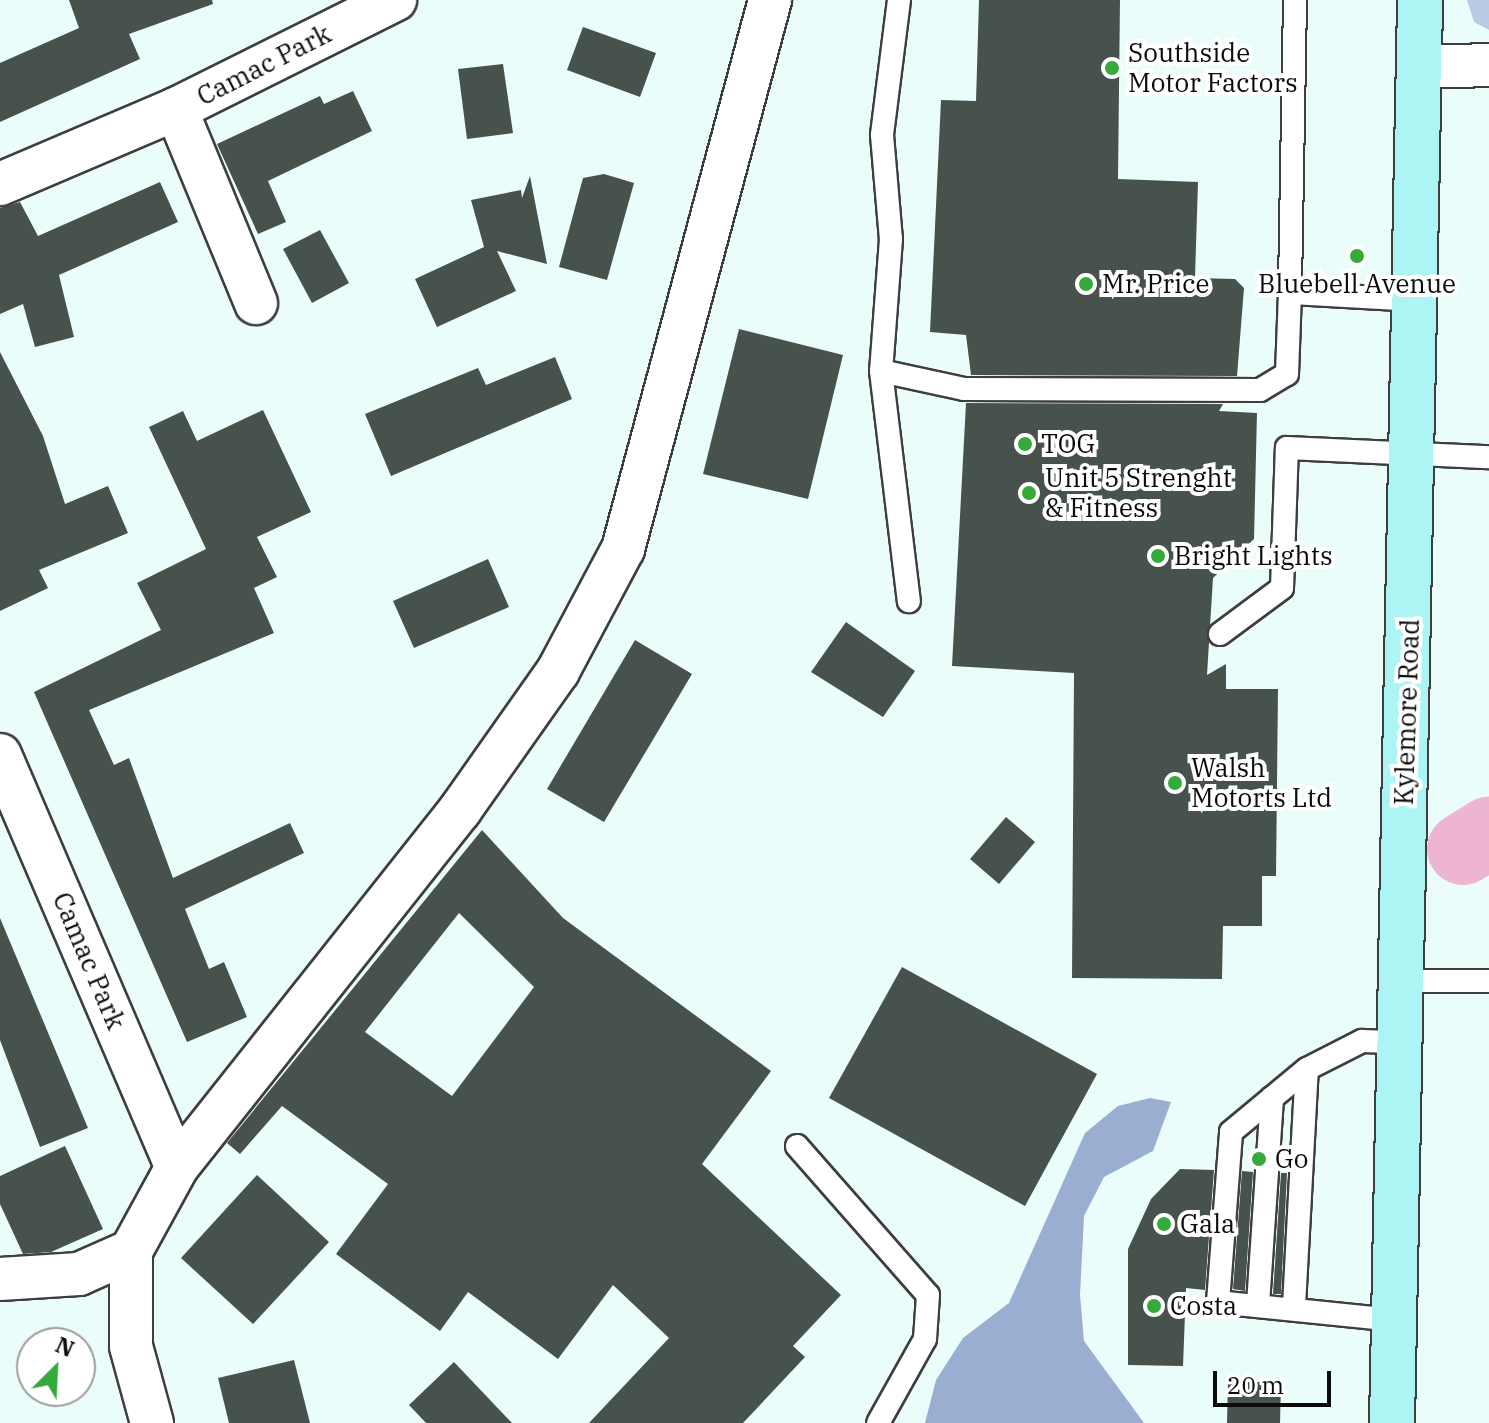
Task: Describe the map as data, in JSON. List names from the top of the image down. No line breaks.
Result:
{"streets":{"main road":["Kylemore Road"],"street":["Camac Park"]},"places":["Southside Motor Factors","Bluebell Avenue","Mr. Price","TOG","Unit 5 Strenght & Fitness","Bright Lights","Walsh Motorts Ltd","Go","Gala","Costa"],"scale_bar":"20 m","north":"top right"}
